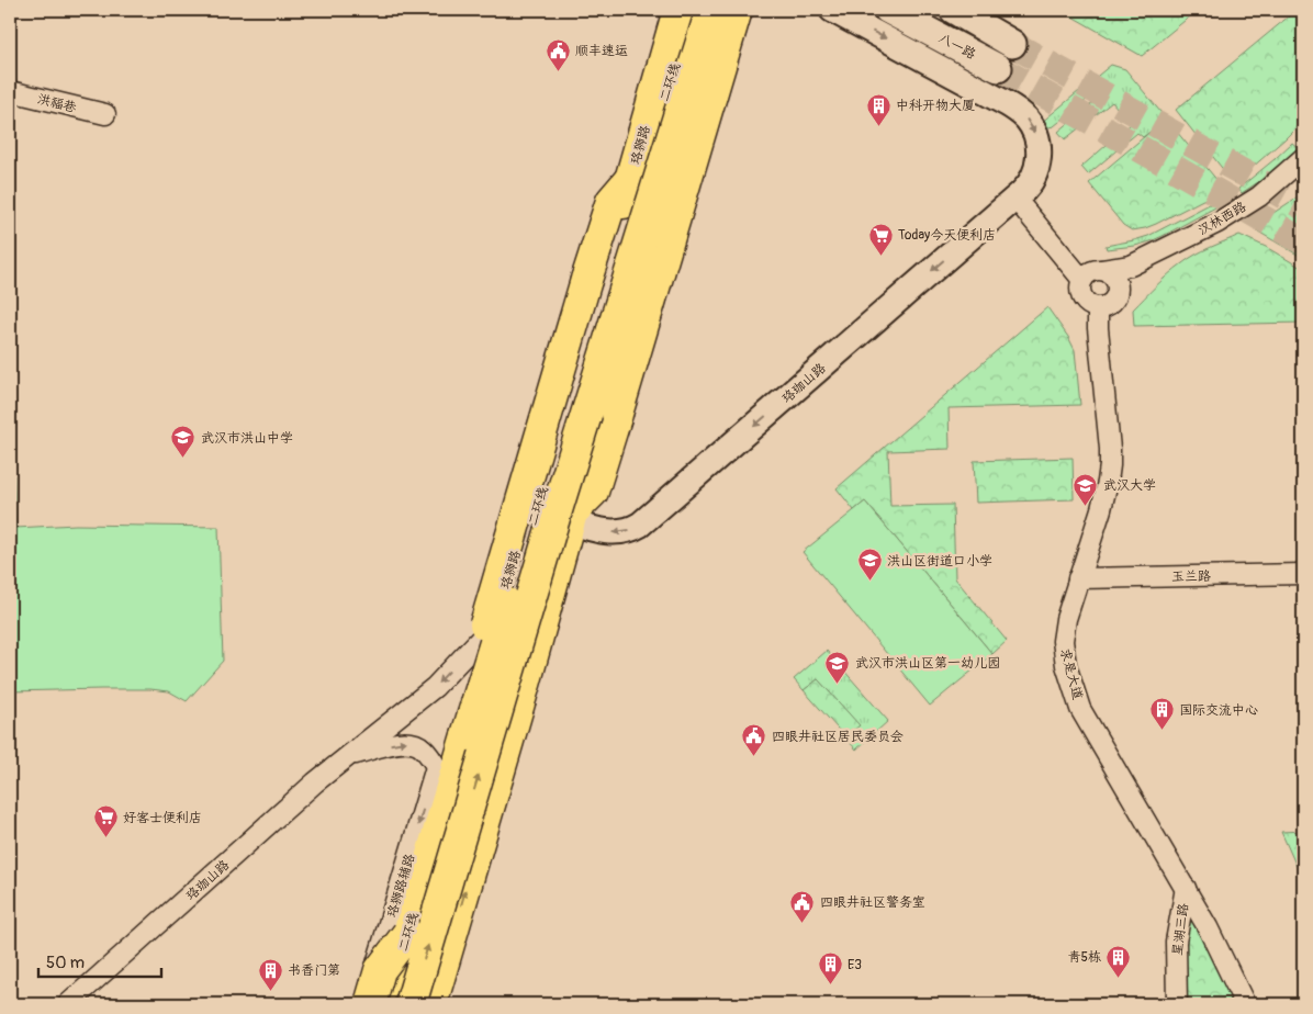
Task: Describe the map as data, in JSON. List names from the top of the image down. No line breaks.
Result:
{"streets":{"main road":["八一路","二环线","珞狮路"],"street":["洪福巷","汉林西路","珞珈山路","玉兰路","求是大道","珞狮路辅路","星湖三路"]},"crossings":[["珞狮路","珞珈山路"],["珞狮路","珞狮路辅路"],["汉林西路","求是大道"],["珞珈山路","珞狮路辅路"],["玉兰路","求是大道"],["求是大道","星湖三路"]],"one_way":["珞狮路辅路"],"places":{"public building":["顺丰速运","四眼井社区居民委员会","四眼井社区警务室"],"building":["中科开物大厦","国际交流中心","青5栋","E3","书香门第"],"supermarket":["Today今天便利店","好客士便利店"],"school or university":["武汉市洪山中学","武汉大学","洪山区街道口小学","武汉市洪山区第一幼儿园"]},"scale_bar":"50 m"}
